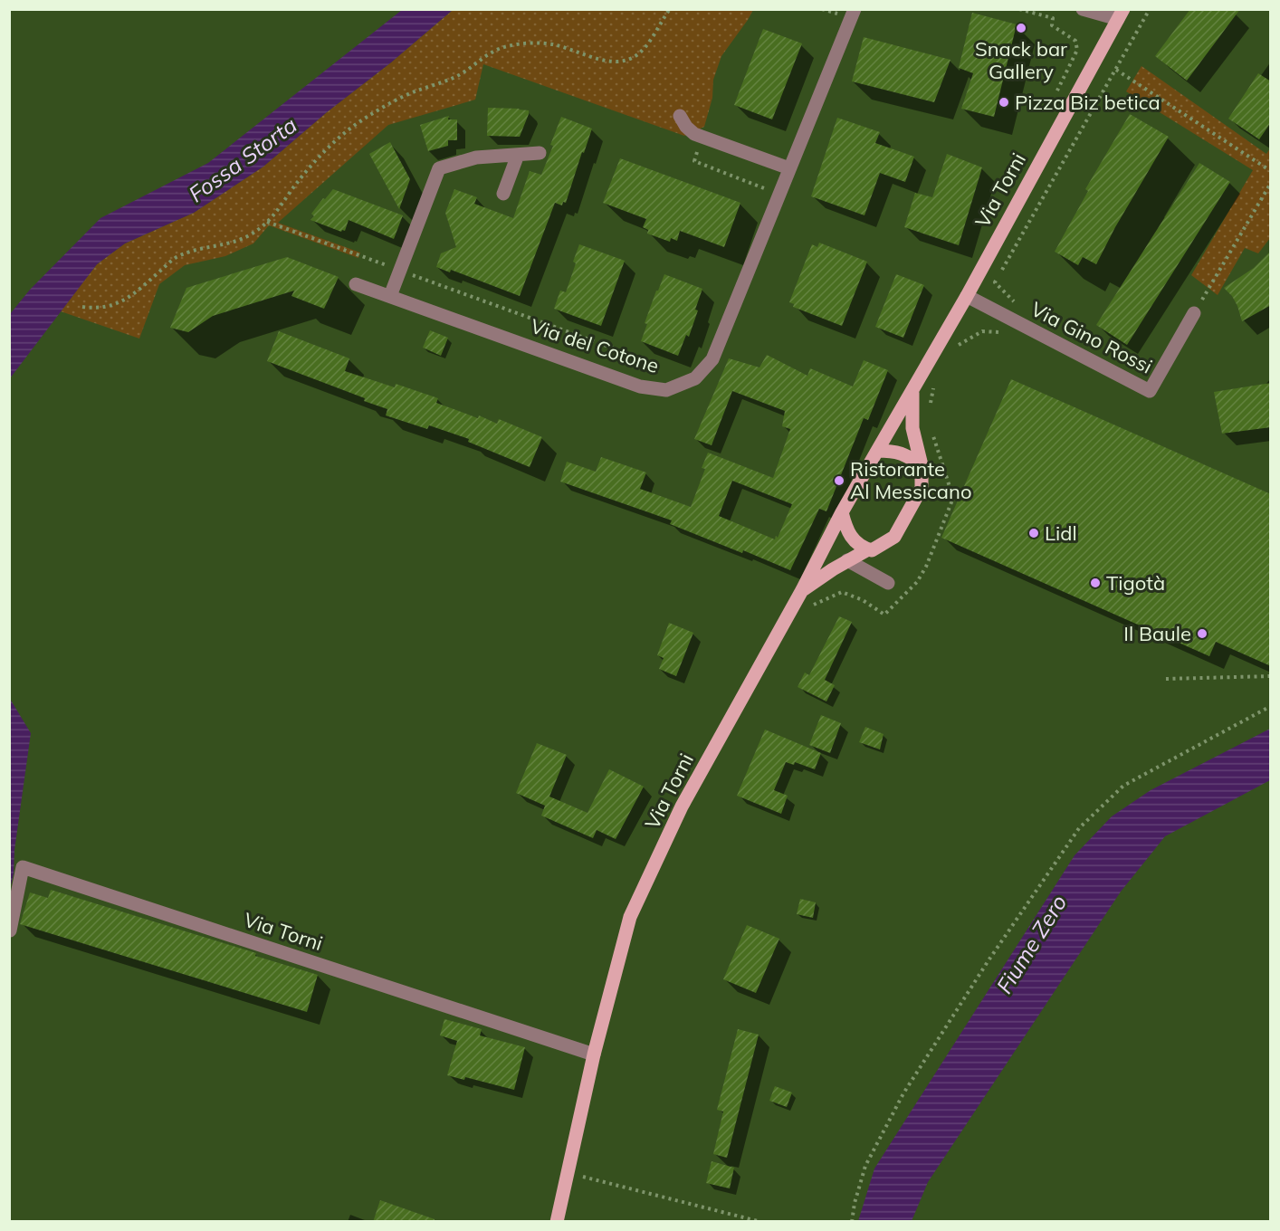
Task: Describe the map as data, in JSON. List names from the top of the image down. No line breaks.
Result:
{"streets":{"main road":["Via Torni"],"street":["Via Gino Rossi","Via del Cotone"]},"crossings":[["Via Torni","Via Gino Rossi"]],"water":["Fossa Storta","Fiume Zero"],"places":["Snack bar Gallery","Pizza Biz betica","Ristorante Al Messicano","Lidl","Tigotà","Il Baule"]}
